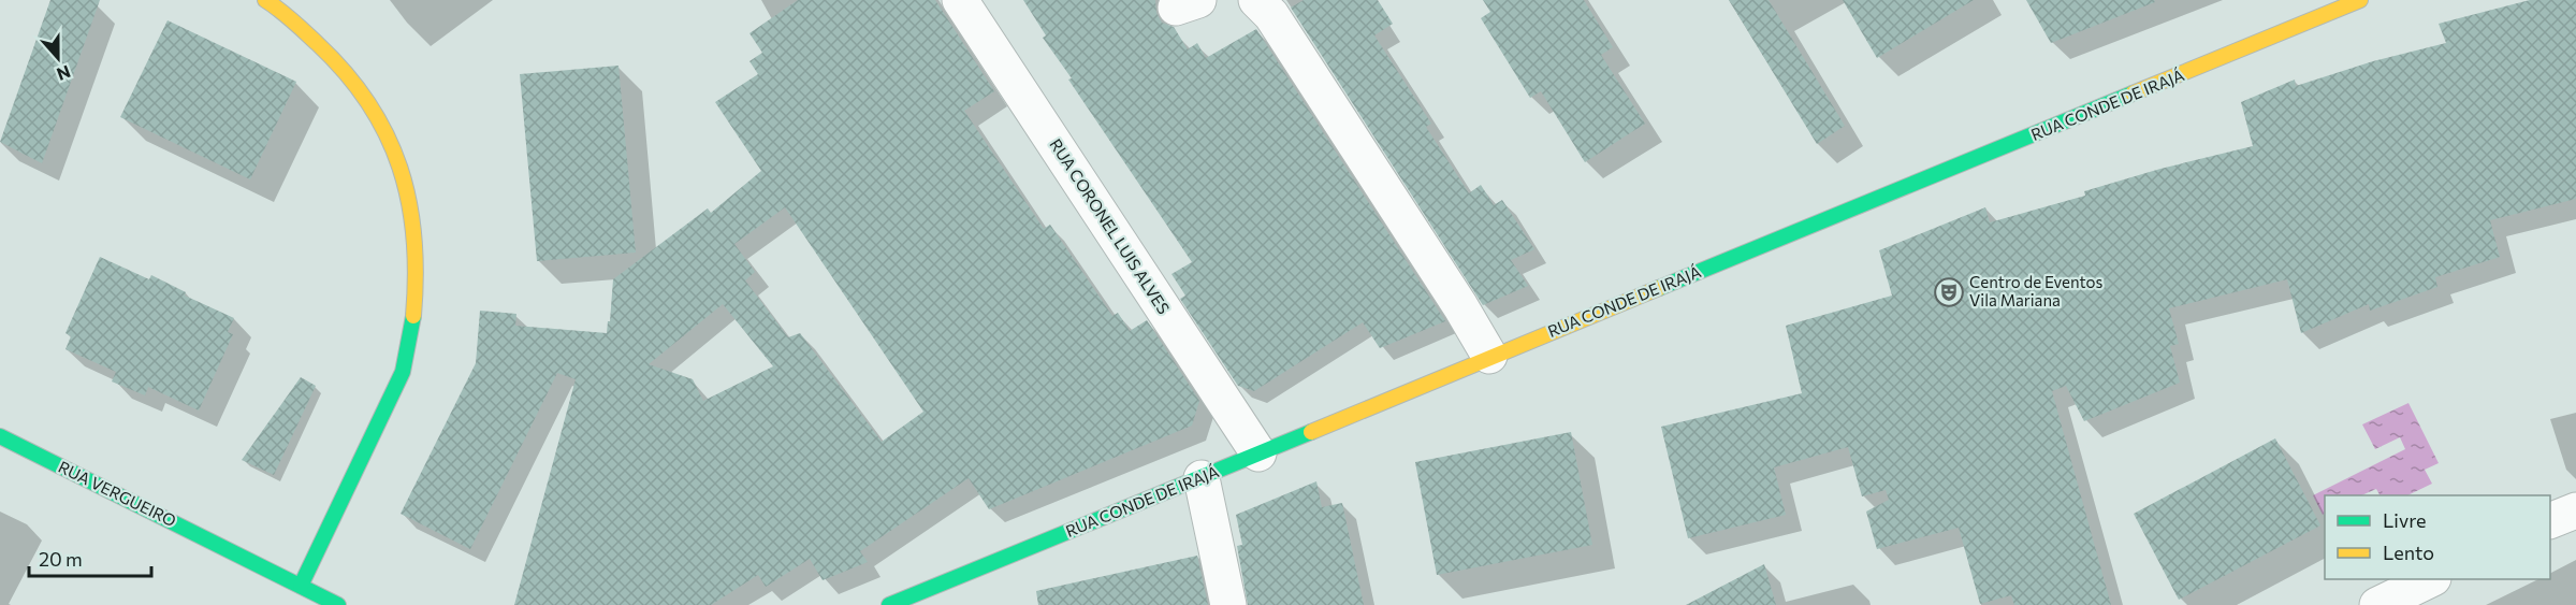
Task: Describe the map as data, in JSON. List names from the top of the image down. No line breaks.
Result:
{"streets":{"street":["RUA CONDE DE IRAJÁ","RUA CORONEL LUIS ALVES","RUA VERGUEIRO"]},"crossings":[["RUA CONDE DE IRAJÁ","RUA CORONEL LUIS ALVES"]],"places":{"theatre":["Centro de Eventos Vila Mariana"]},"legend":["Livre","Lento"],"scale_bar":"20 m","north":"bottom"}
